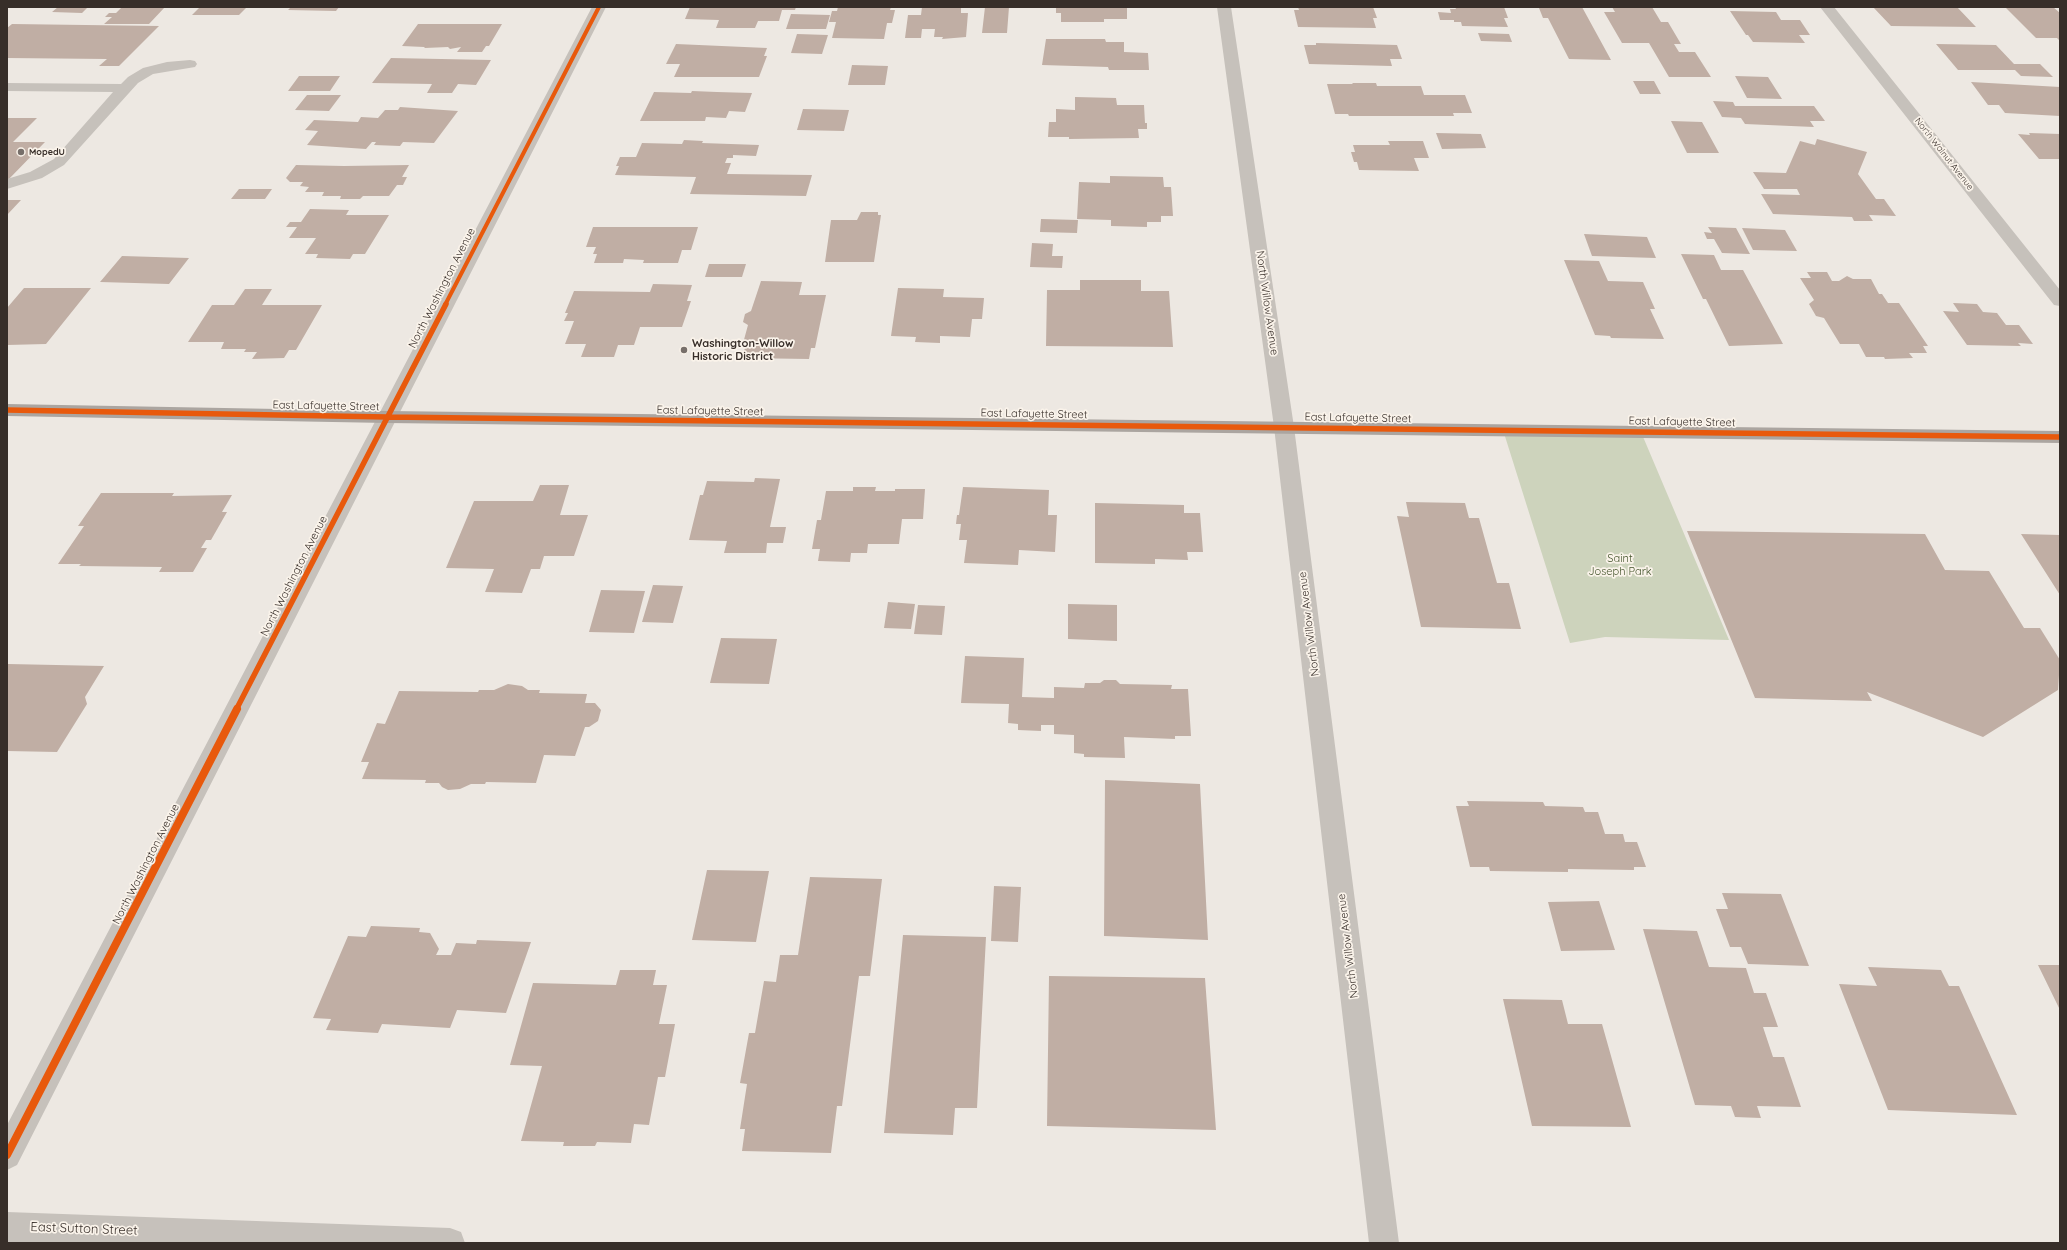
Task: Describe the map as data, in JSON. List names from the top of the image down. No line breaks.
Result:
{"streets":{"main road":["East Lafayette Street"],"street":["North Walnut Avenue","North Washington Avenue","North Willow Avenue","East Sutton Street"]},"crossings":[["North Washington Avenue","East Lafayette Street"],["North Willow Avenue","East Lafayette Street"]],"parks":["Saint Joseph Park"],"places":["MopedU","Washington-Willow Historic District"]}
